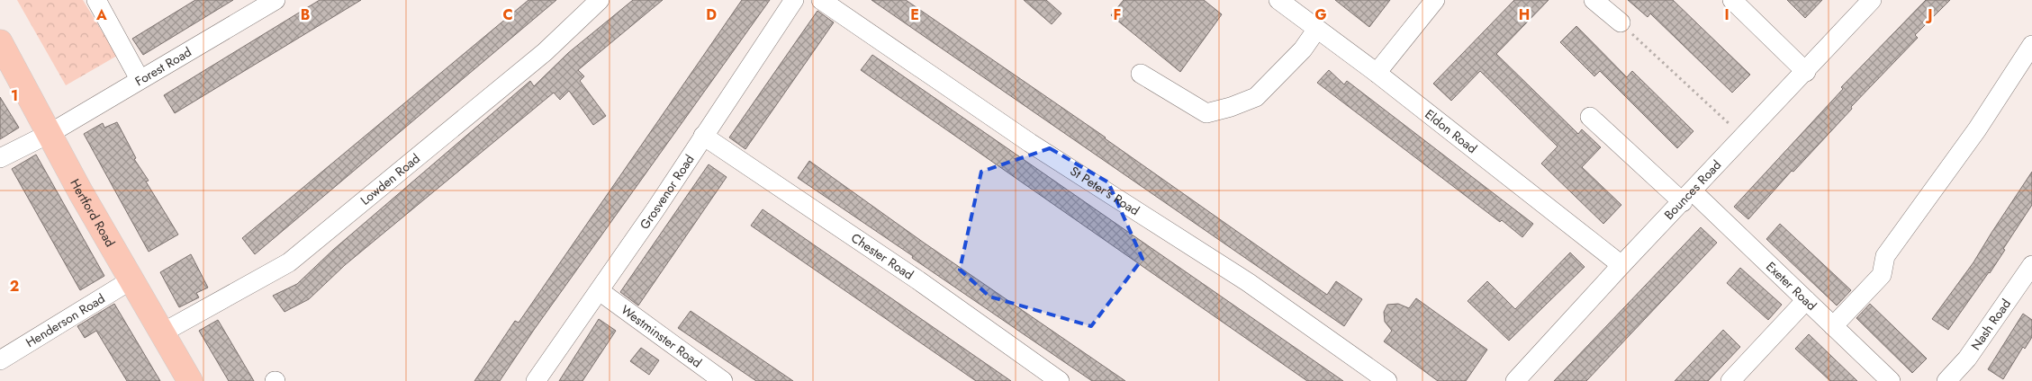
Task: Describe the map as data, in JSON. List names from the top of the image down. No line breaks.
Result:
{"streets":{"main road":["Hertford Road"],"street":["Forest Road","Eldon Road","Lowden Road","St Peter's Road","Bounces Road","Grosvenor Road","Chester Road","Exeter Road","Henderson Road","Nash Road","Westminster Road"]},"crossings":[["Forest Road","Hertford Road"],["Eldon Road","Bounces Road"],["Lowden Road","Hertford Road"],["Bounces Road","Exeter Road"],["Grosvenor Road","Chester Road"],["Grosvenor Road","Westminster Road"],["Hertford Road","Henderson Road"]],"grid":{"columns":["A","B","C","D","E","F","G","H","I","J"],"rows":["1","2"]}}
